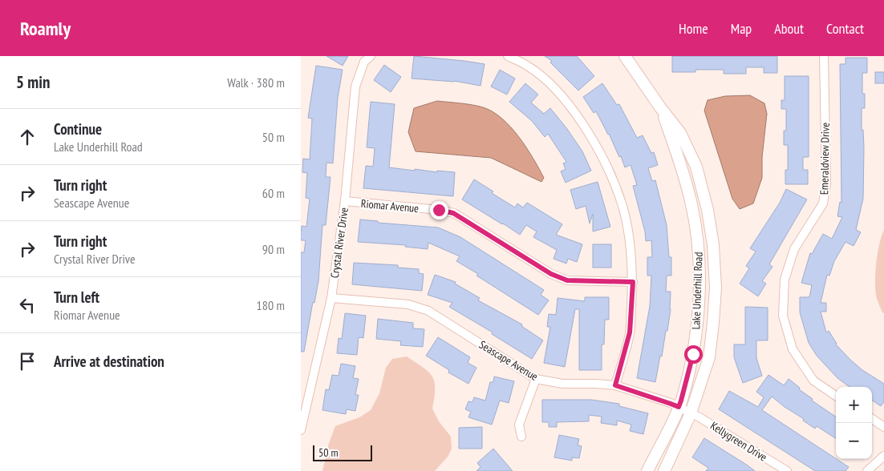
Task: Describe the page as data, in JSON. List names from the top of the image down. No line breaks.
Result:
{"streets":{"street":["Emeraldview Drive","Riomar Avenue","Crystal River Drive","Lake Underhill Road","Seascape Avenue","Kellygreen Drive"]},"crossings":[["Riomar Avenue","Crystal River Drive"],["Crystal River Drive","Seascape Avenue"],["Lake Underhill Road","Seascape Avenue"],["Lake Underhill Road","Kellygreen Drive"],["Seascape Avenue","Kellygreen Drive"]],"scale_bar":"50 m","page":{"header":"Roamly","nav":["Home","Map","About","Contact"],"heading":["5 min","Walk · 380 m"],"list":[["Continue","Lake Underhill Road","50 m"],["Turn right","Seascape Avenue","60 m"],["Turn right","Crystal River Drive","90 m"],["Turn left","Riomar Avenue","180 m"],"Arrive at destination"],"map_buttons":["+","−"],"scale":"50 m"}}
